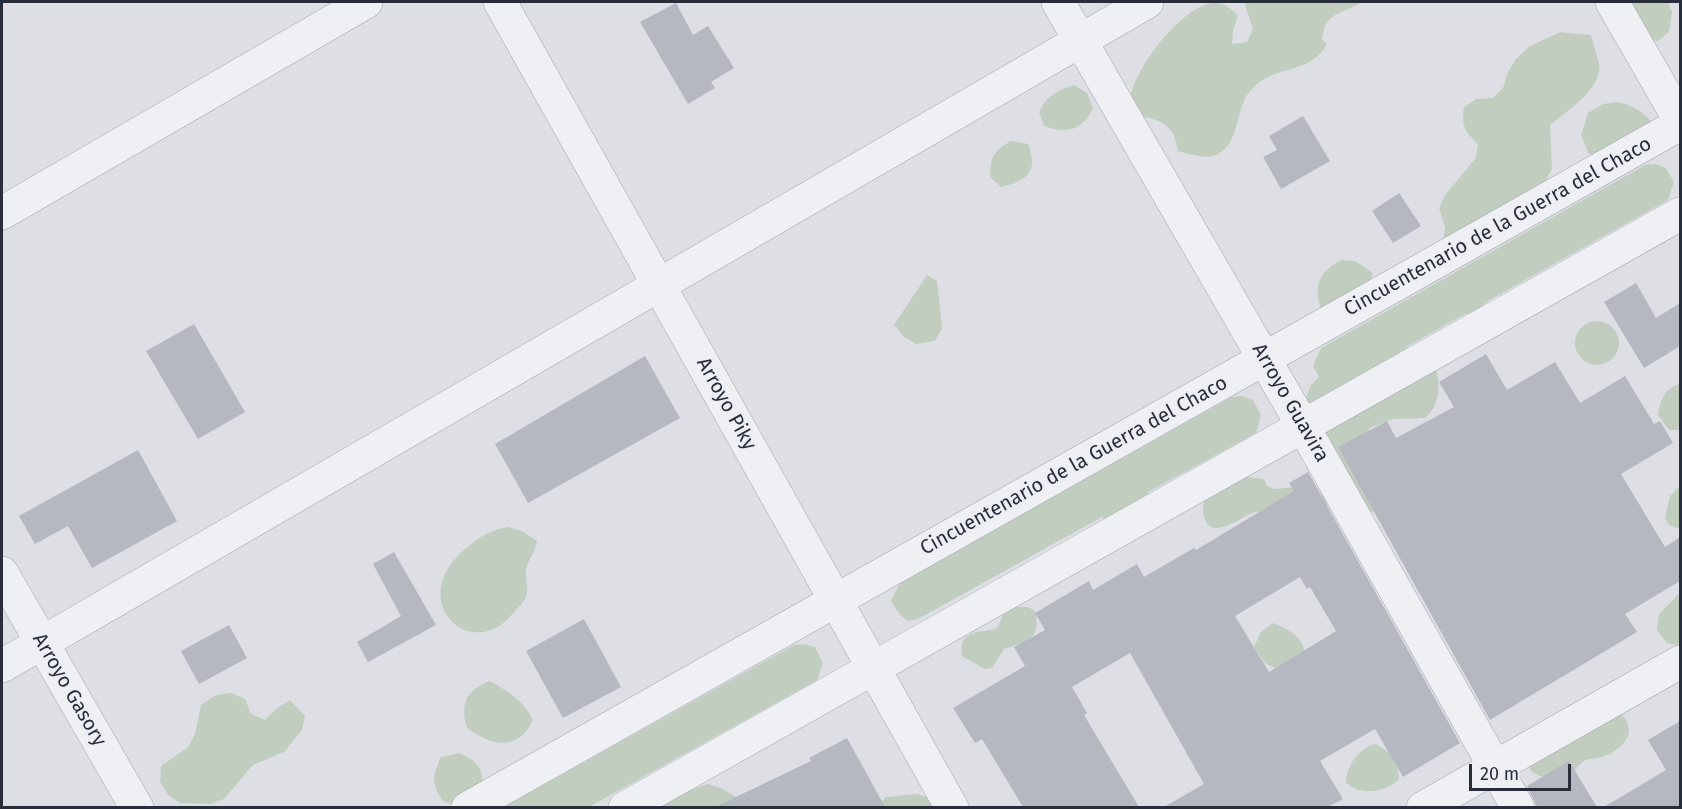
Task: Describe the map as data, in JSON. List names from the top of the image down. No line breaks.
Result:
{"streets":{"street":["Cincuentenario de la Guerra del Chaco","Arroyo Guavira","Arroyo Piky","Arroyo Gasory"]},"crossings":[["Cincuentenario de la Guerra del Chaco","Arroyo Guavira"],["Cincuentenario de la Guerra del Chaco","Arroyo Piky"]],"scale_bar":"20 m"}
